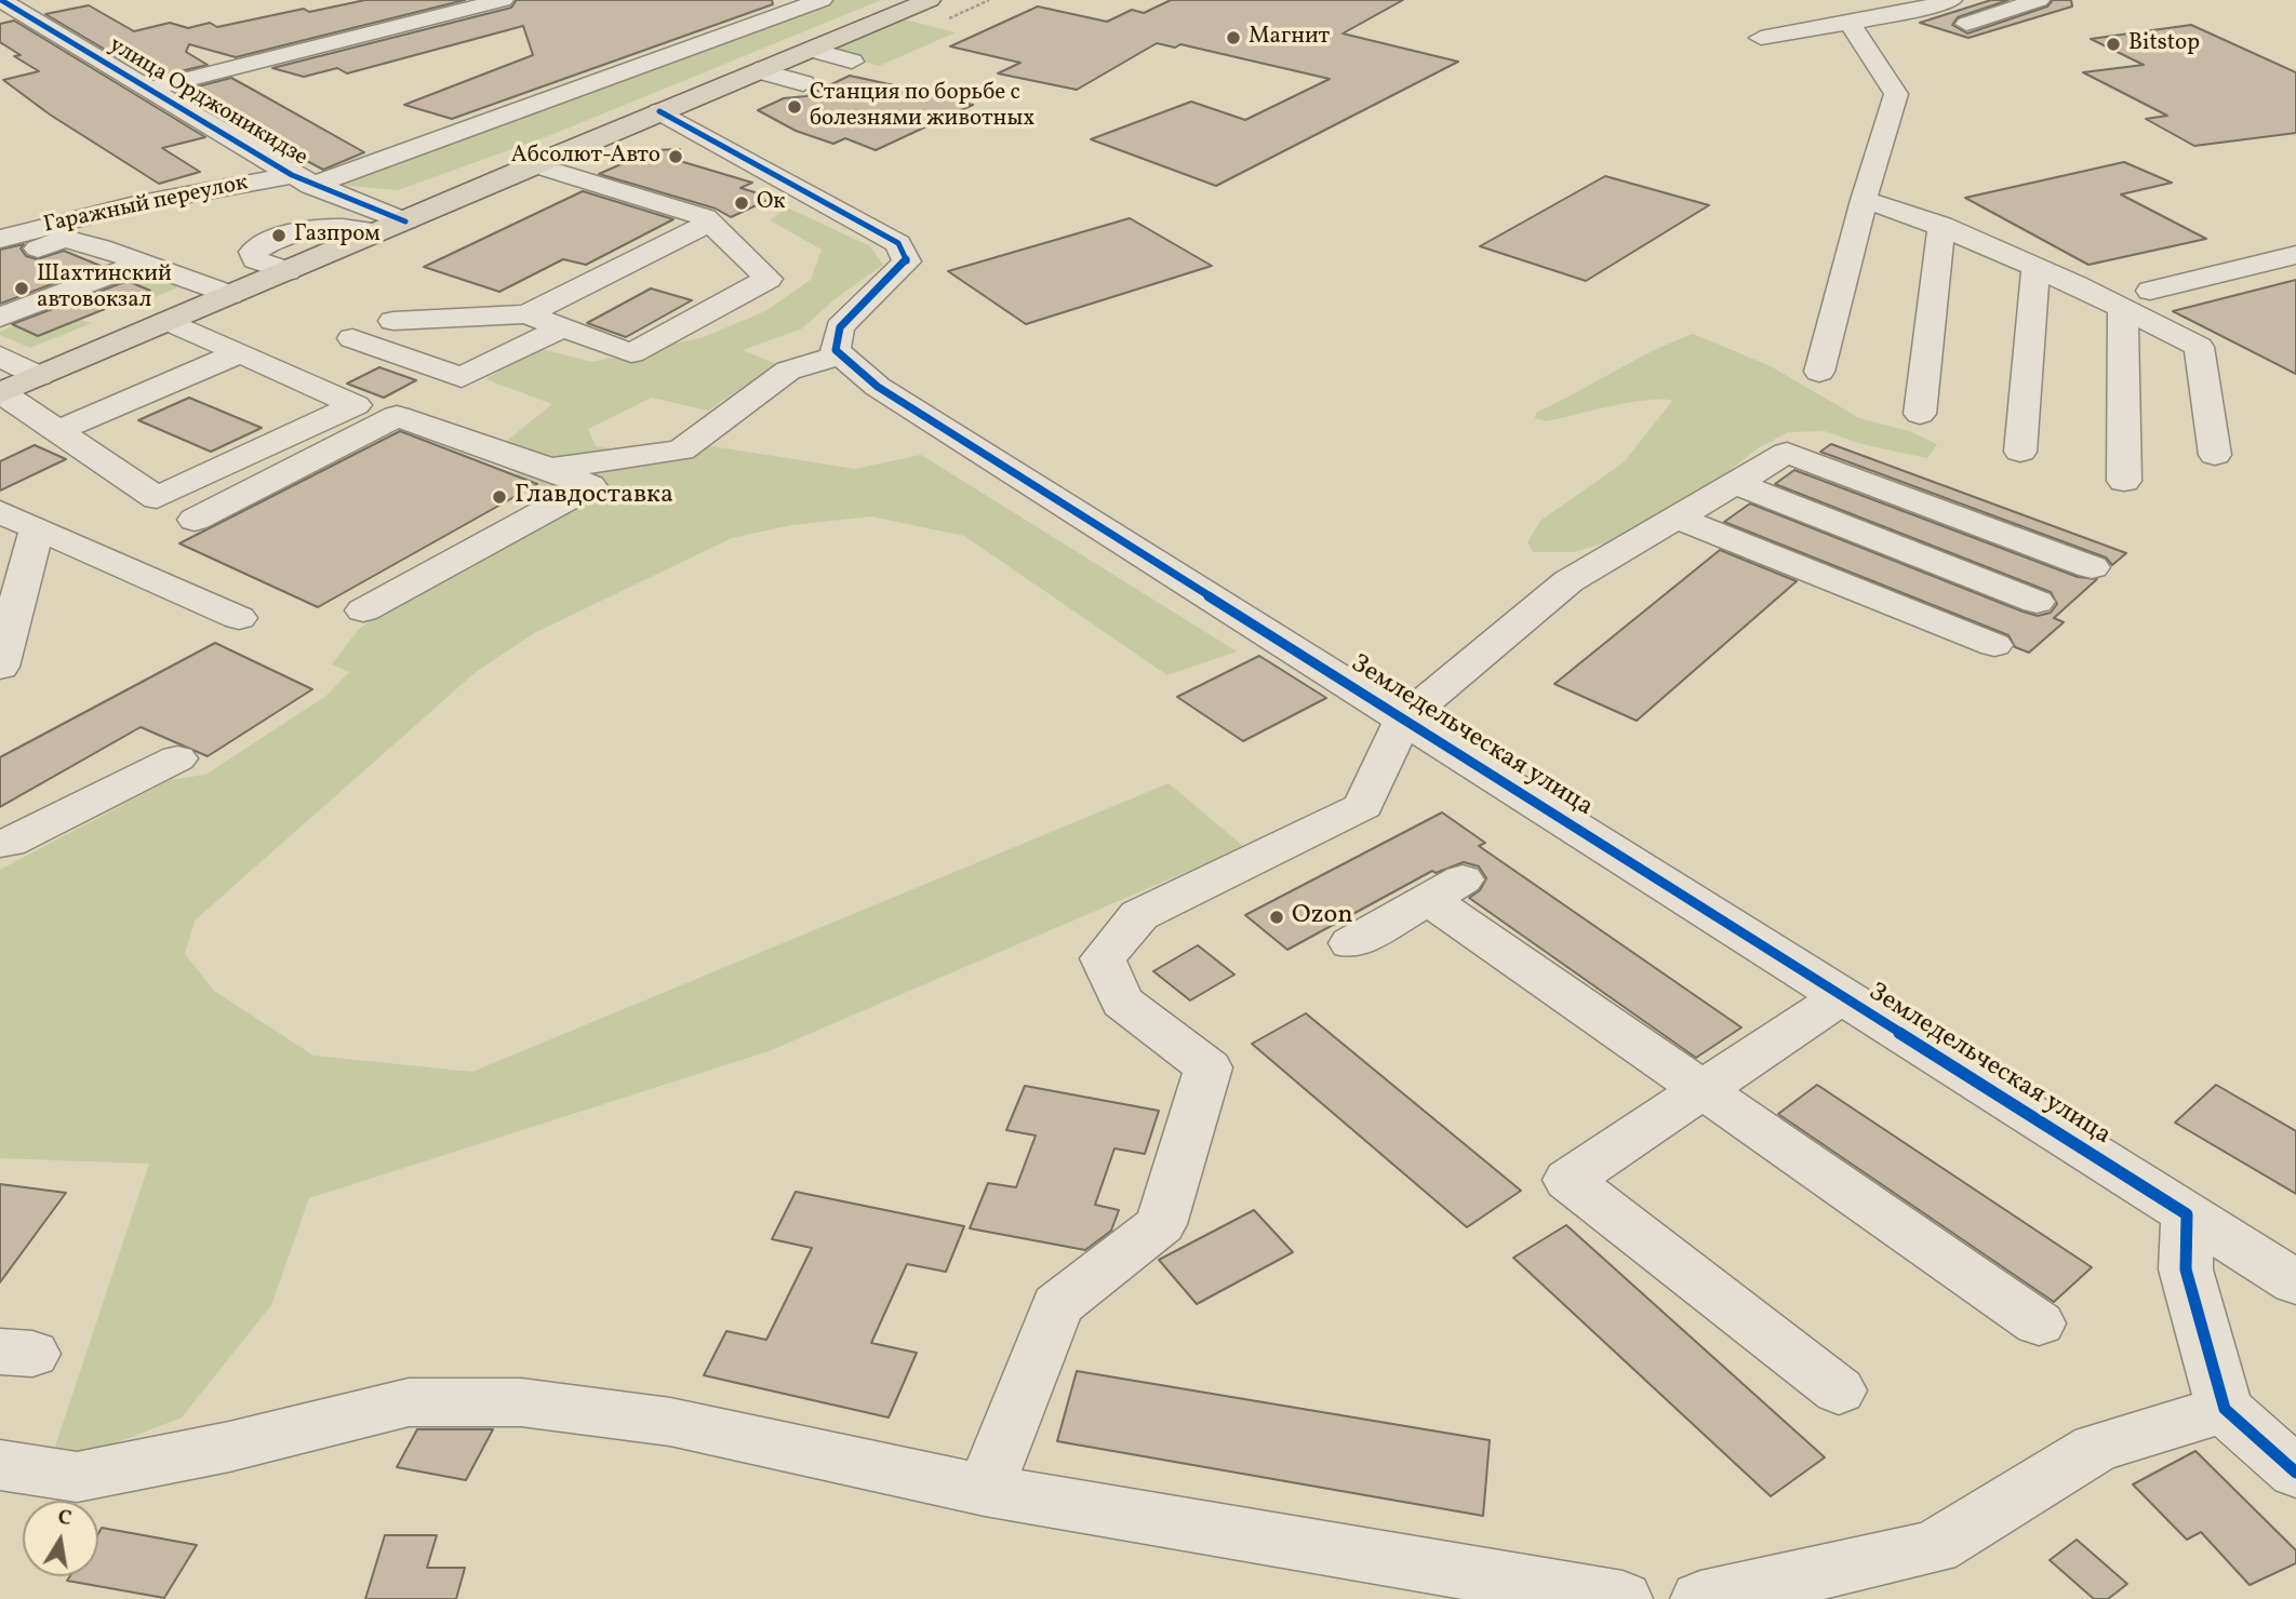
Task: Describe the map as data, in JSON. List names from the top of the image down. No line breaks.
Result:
{"streets":{"street":["улица Орджоникидзе","Гаражный переулок","Земледельческая улица"]},"crossings":[["улица Орджоникидзе","Гаражный переулок"]],"places":["Магнит","Bitstop","Станция по борьбе с болезнями животных","Абсолют-Авто","Ок","Газпром","Шахтинский автовокзал","Главдоставка","Ozon"],"north":"top"}
